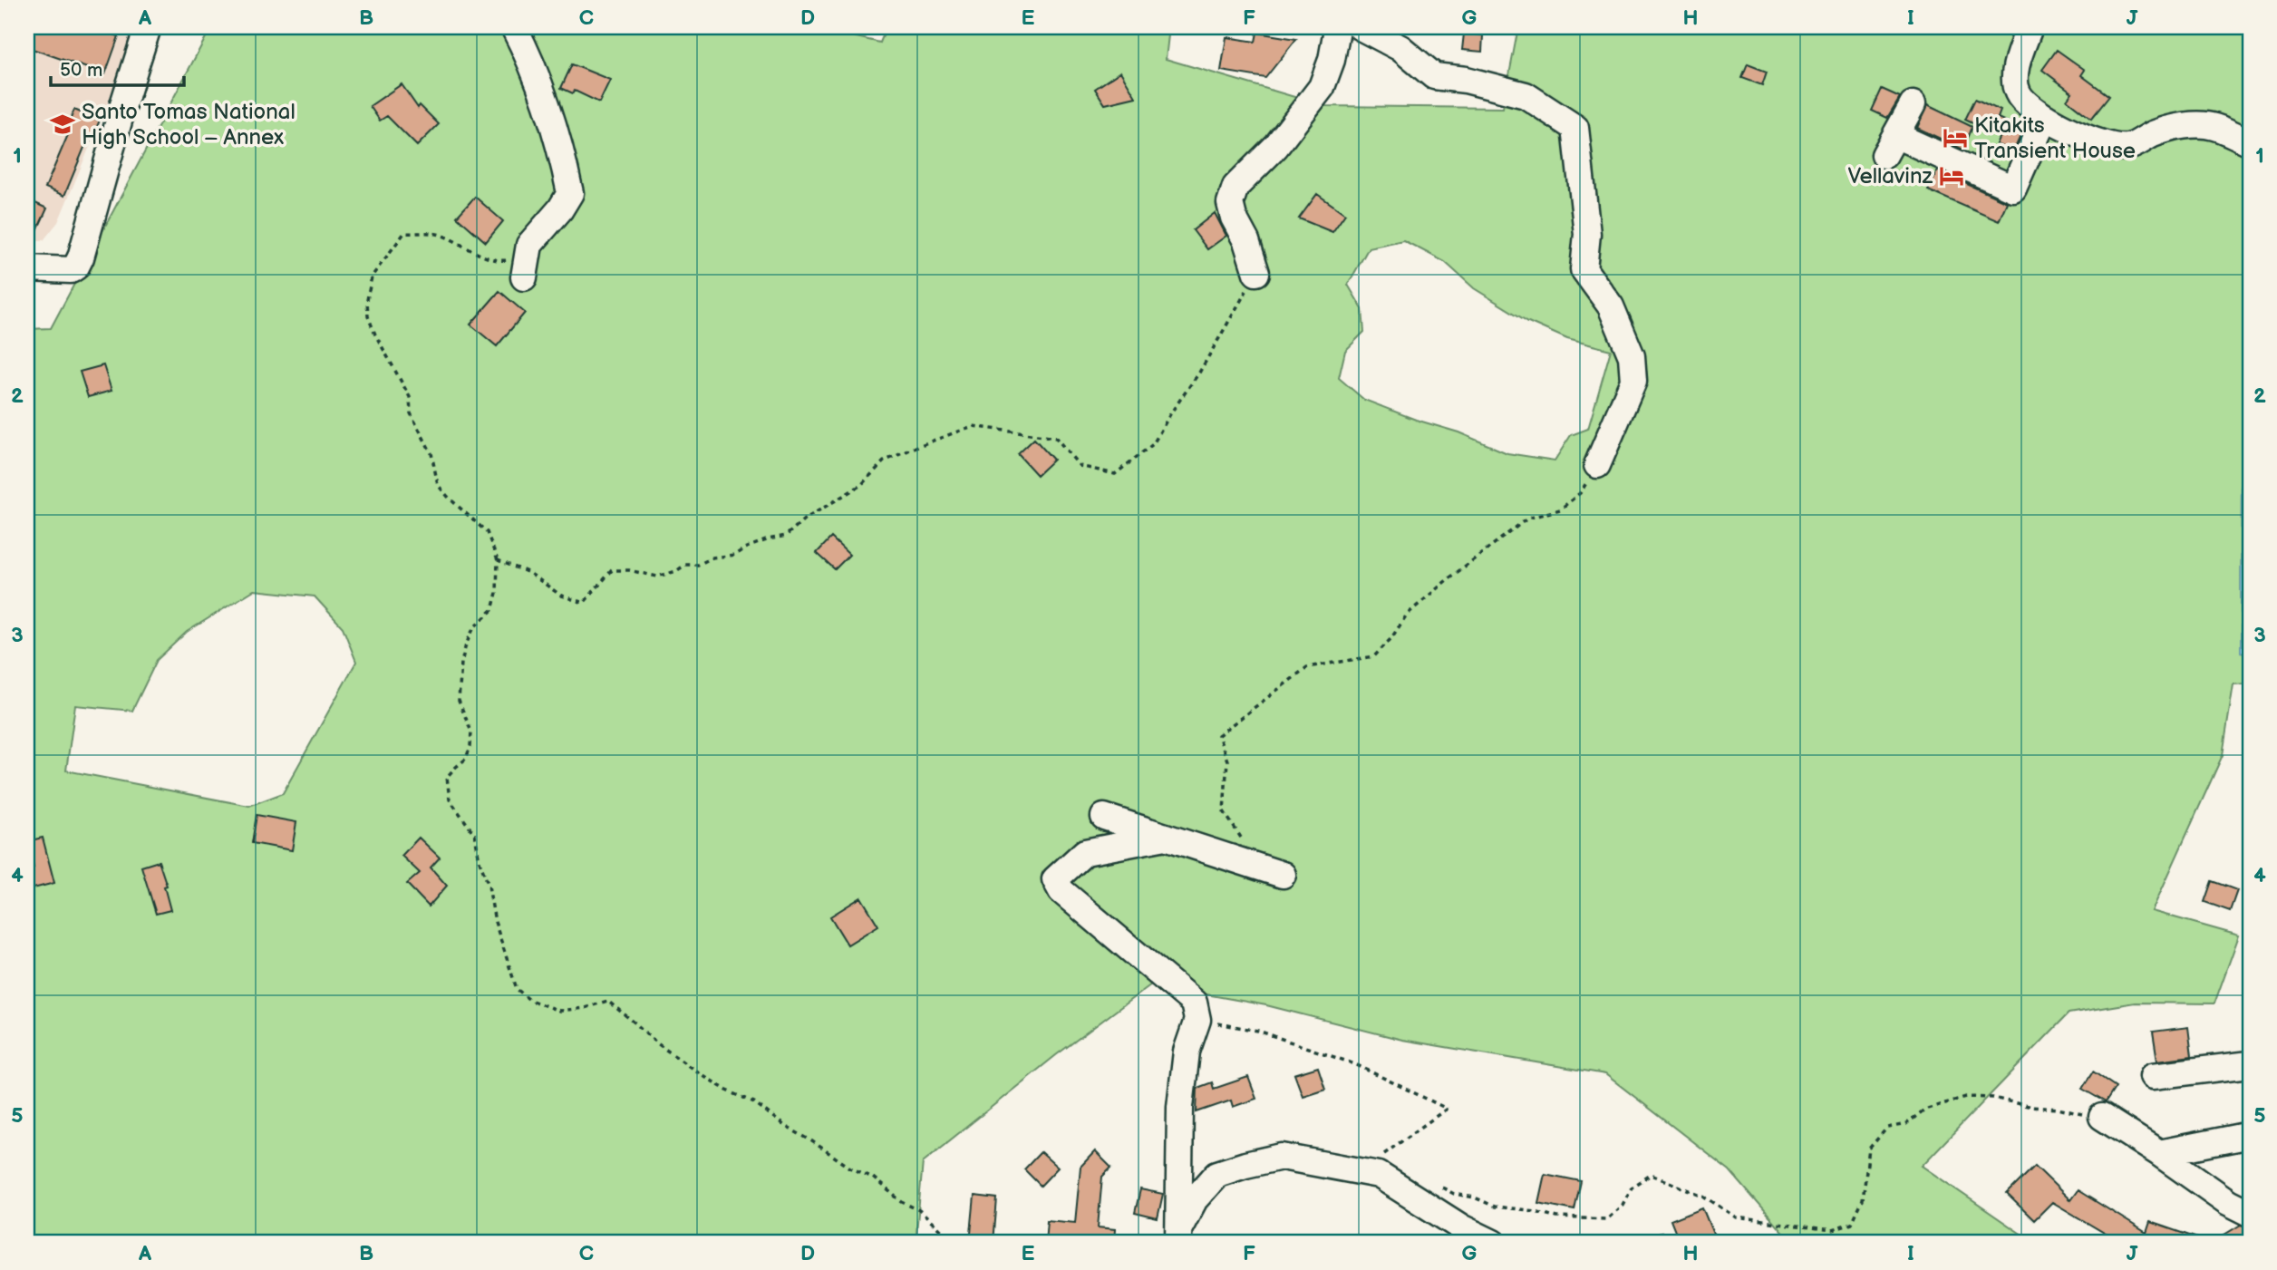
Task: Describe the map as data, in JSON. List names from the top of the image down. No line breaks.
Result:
{"places":{"school or university":["Santo Tomas National High School – Annex"],"hotel":["Kitakits Transient House","Vellavinz"]},"scale_bar":"50 m","grid":{"columns":["A","B","C","D","E","F","G","H","I","J"],"rows":["1","2","3","4","5"]}}
